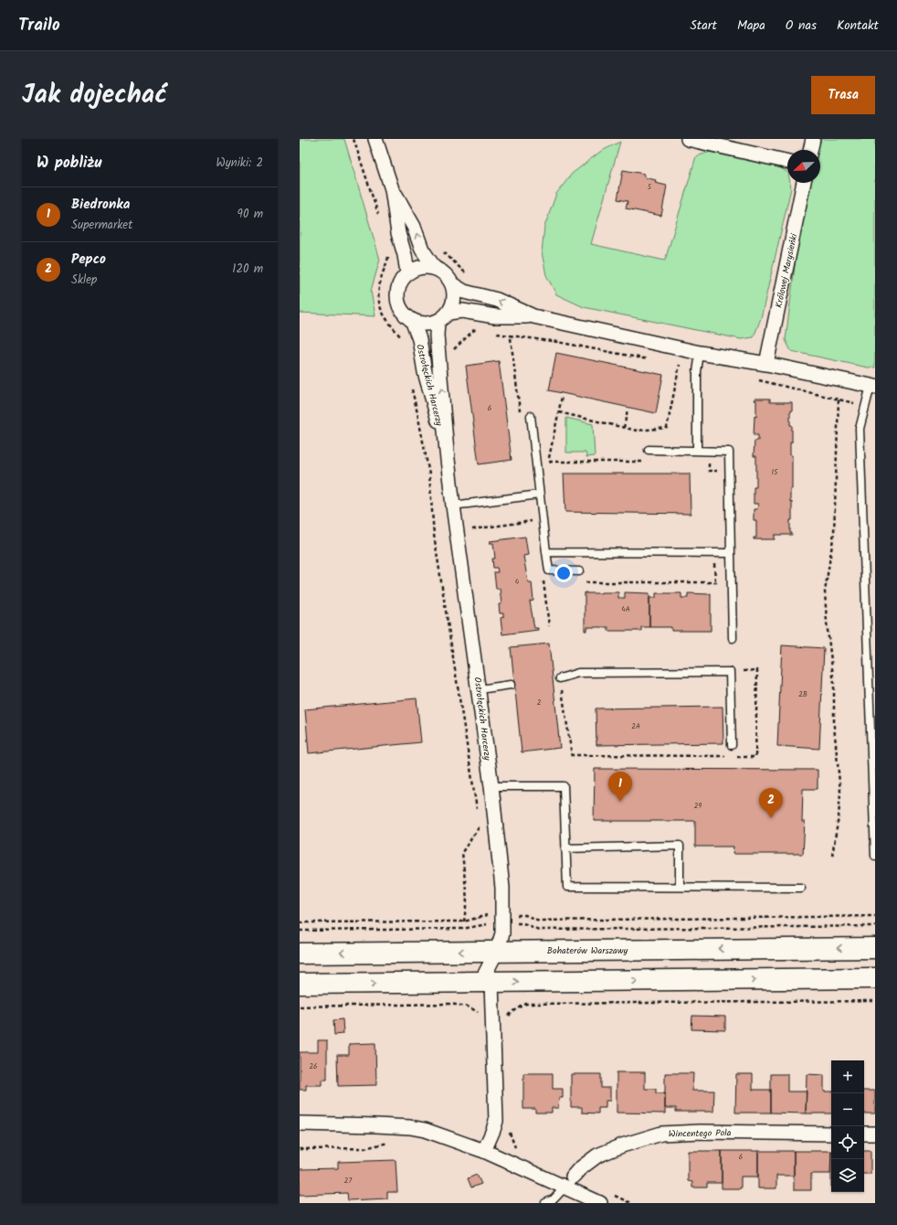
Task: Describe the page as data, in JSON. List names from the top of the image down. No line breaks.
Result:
{"streets":{"main road":["Bohaterów Warszawy"],"street":["Królowej Marysieńki","Ostrołęckich Harcerzy","Wincentego Pola"]},"crossings":[["Ostrołęckich Harcerzy","Bohaterów Warszawy"]],"house_numbers":["5","6","15","4","4A","2B","2","2A","29","26","6","27"],"north":"bottom left","page":{"header":"Trailo","nav":["Start","Mapa","O nas","Kontakt"],"title":"Jak dojechać","buttons":"Trasa","heading":["W pobliżu","Wyniki: 2"],"list":[{"mark":"1","name":"Biedronka","note":"Supermarket","value":"90 m"},{"mark":"2","name":"Pepco","note":"Sklep","value":"120 m"}],"pins":["1","2"],"map_buttons":["+","−"]}}
